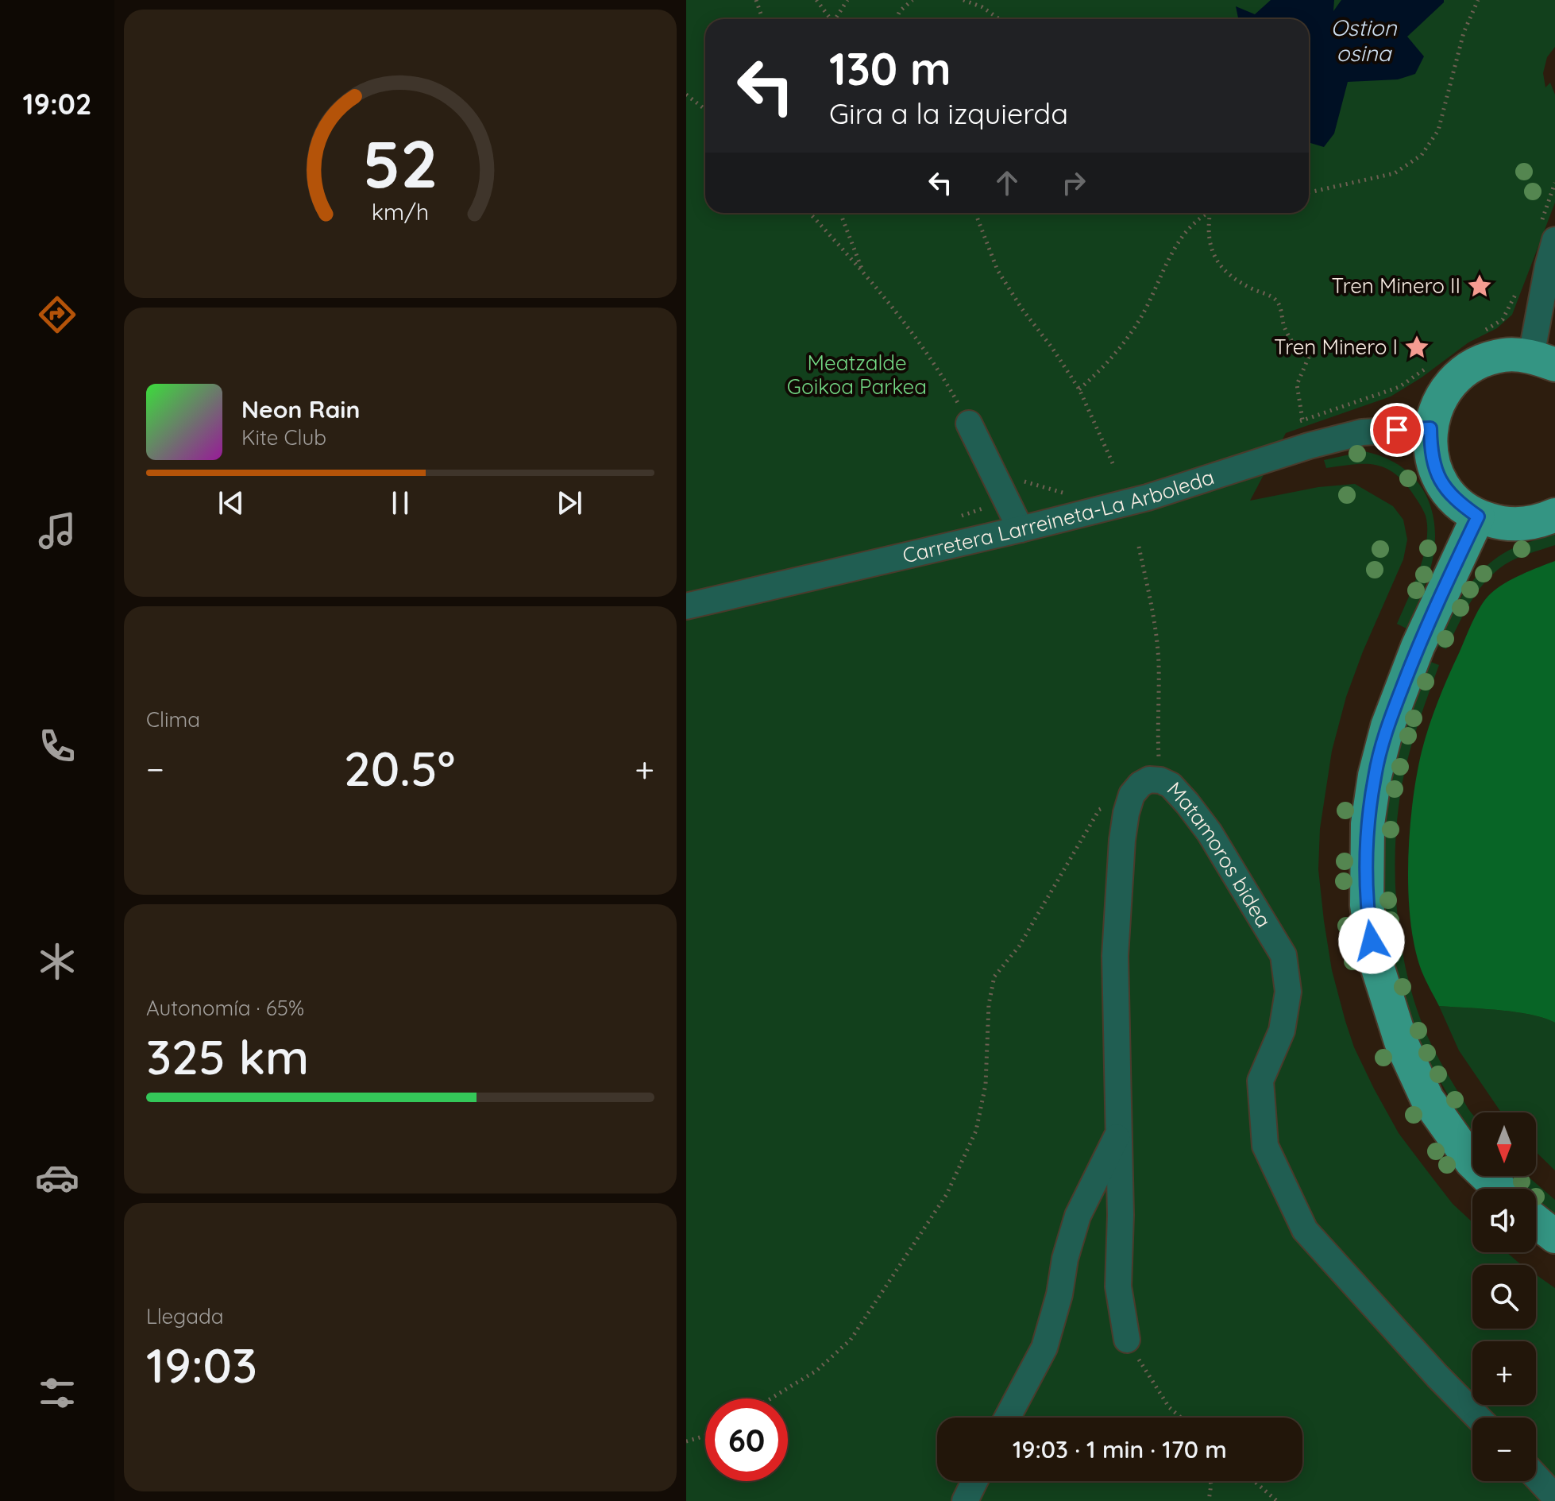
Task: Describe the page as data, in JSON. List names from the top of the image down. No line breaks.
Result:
{"streets":{"street":["Carretera Larreineta-La Arboleda","Matamoros bidea"]},"water":["Ostion osina"],"parks":["Meatzalde Goikoa Parkea"],"places":{"place":["Tren Minero II","Tren Minero I"]},"north":"bottom","page":{"tabs":"19:02","turn":["130 m","Gira a la izquierda"],"song":["Neon Rain","Kite Club"],"tile":["Clima",["Autonomía · 65%","325 km"],["Llegada","19:03"]],"heat":["−","20.5°","+"],"map_buttons":["+","−"],"limit":"60","trip":"19:03 · 1 min · 170 m","gauge":["52","km/h"]}}
